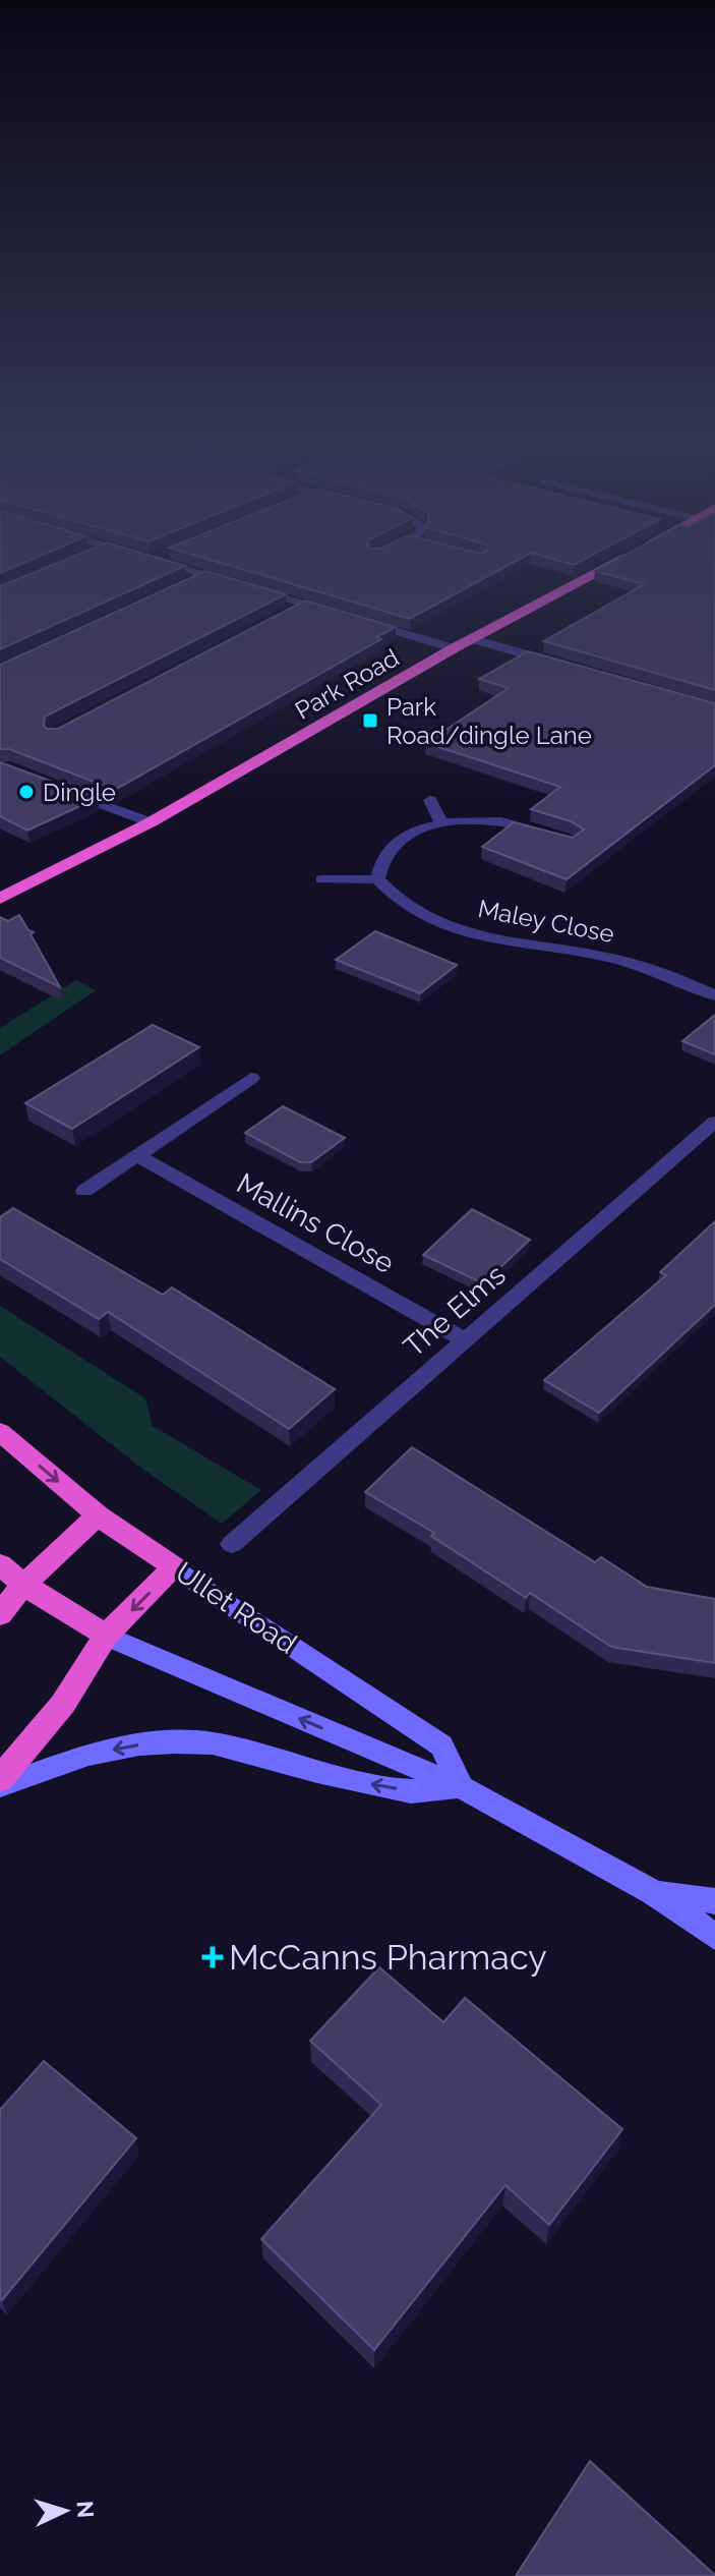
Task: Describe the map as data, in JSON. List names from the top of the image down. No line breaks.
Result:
{"streets":{"highway":["Park Road","Ullet Road"],"street":["Maley Close","Mallins Close","The Elms"]},"crossings":[["Mallins Close","The Elms"]],"places":{"transit":["Park Road/dingle Lane"],"other":["Dingle"],"health":["McCanns Pharmacy"]},"north":"right"}
